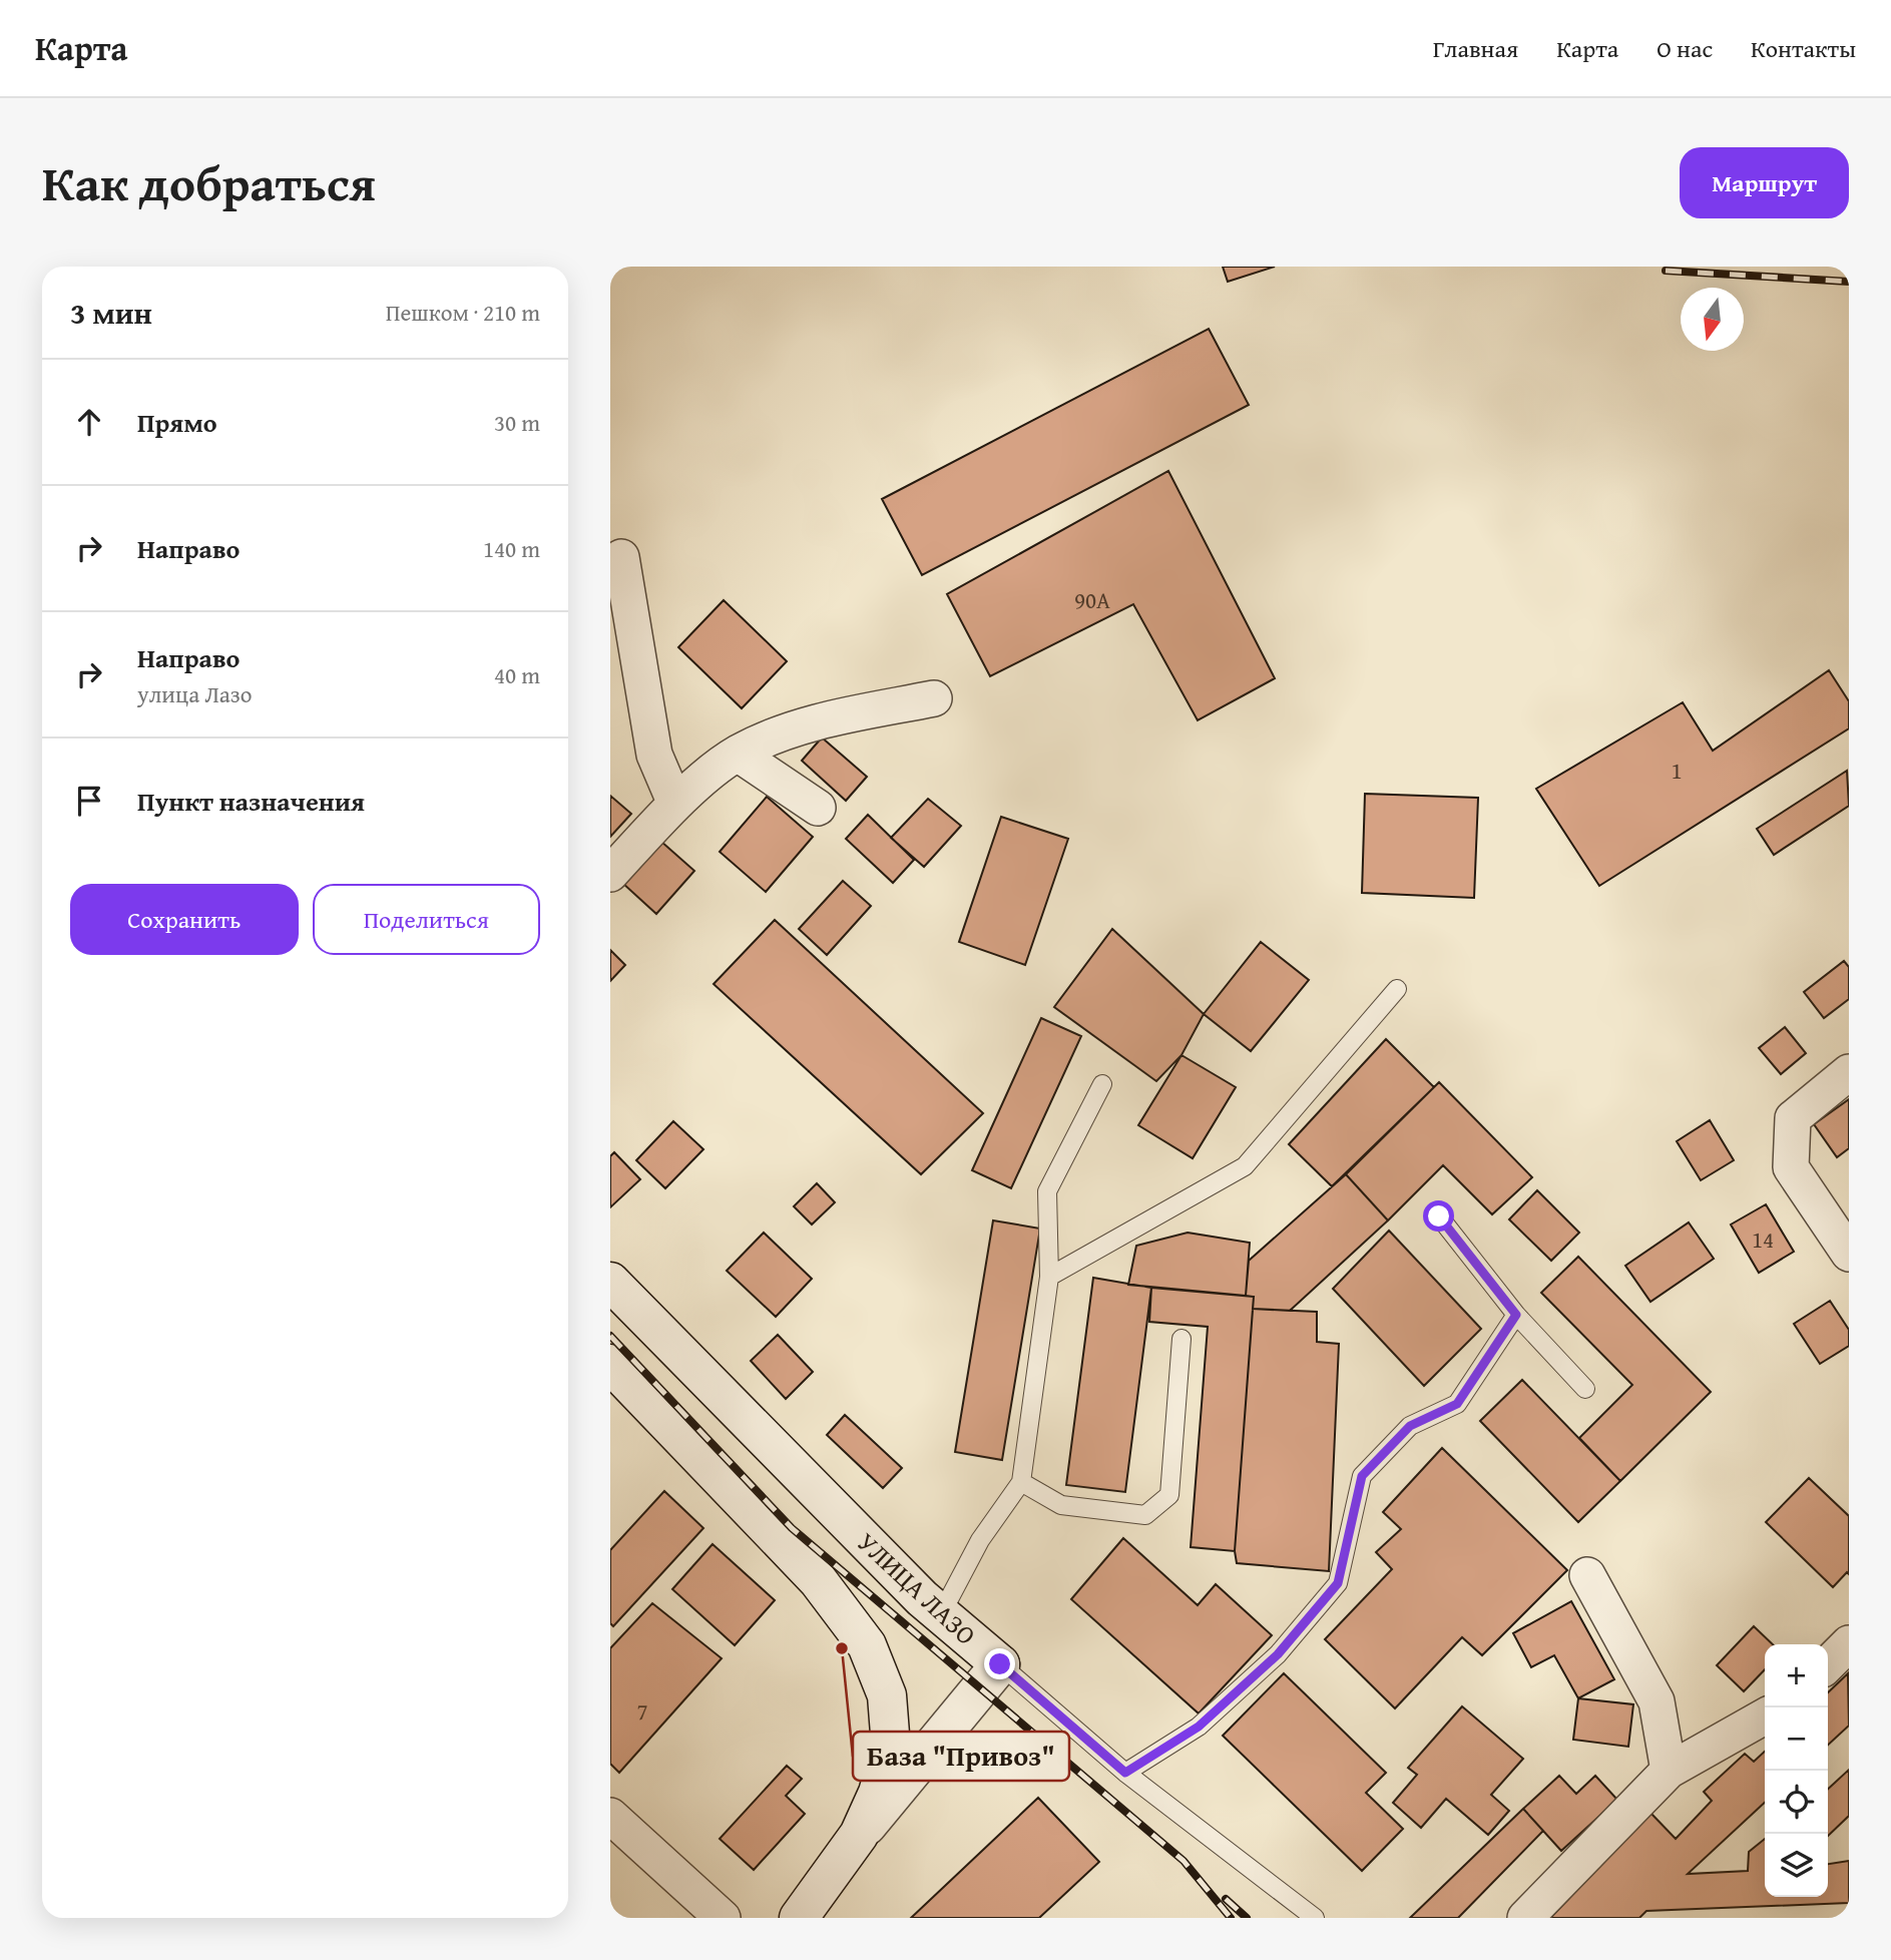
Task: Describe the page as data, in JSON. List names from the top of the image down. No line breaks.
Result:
{"streets":{"main road":["УЛИЦА ЛАЗО"]},"places":["База \"Привоз\""],"house_numbers":["90А","1","14","7"],"north":"bottom","page":{"header":"Карта","nav":["Главная","Карта","О нас","Контакты"],"title":"Как добраться","buttons":["Маршрут",["Сохранить","Поделиться"]],"heading":["3 мин","Пешком · 210 m"],"list":[["Прямо","30 m"],["Направо","140 m"],["Направо","улица Лазо","40 m"],"Пункт назначения"],"map_buttons":["+","−"]}}
